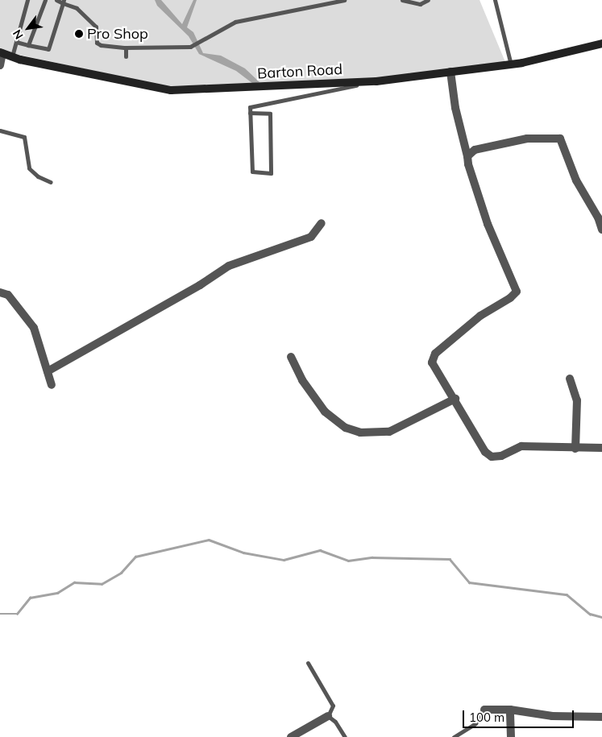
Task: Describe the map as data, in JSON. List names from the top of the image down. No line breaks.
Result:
{"streets":{"street":["Barton Road"]},"places":["Pro Shop"],"scale_bar":"100 m","north":"bottom left"}
